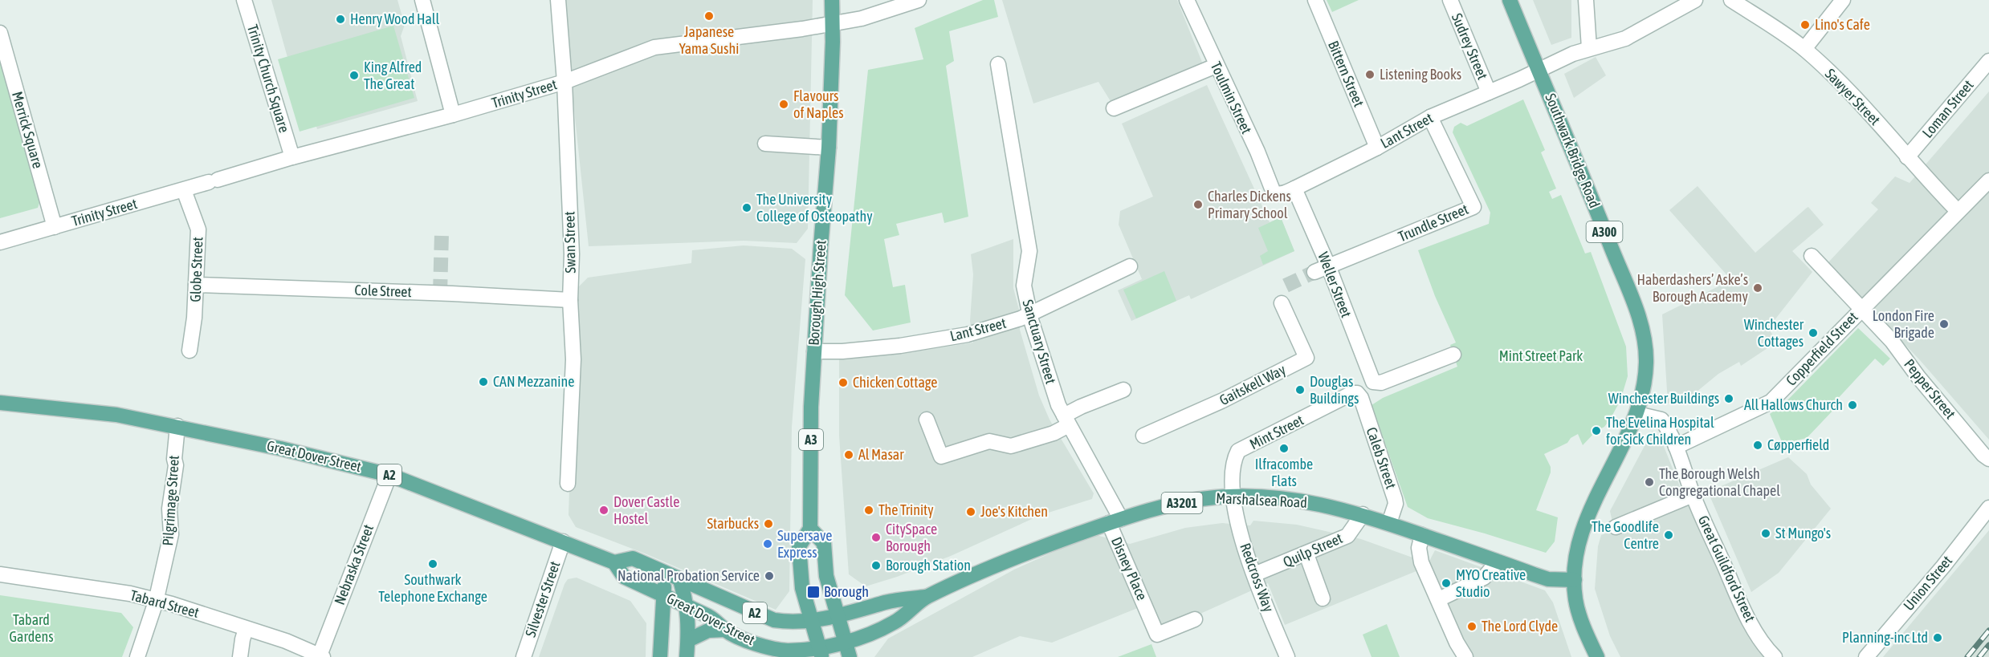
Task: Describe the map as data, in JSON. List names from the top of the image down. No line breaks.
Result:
{"streets":{"main road":["Southwark Bridge Road","A300","Borough High Street","A3","Great Dover Street","A2","Marshalsea Road","A3201"],"street":["Sudrey Street","Bittern Street","Trinity Church Square","Trinity Street","Sawyer Street","Toulmin Street","Loman Street","Merrick Square","Lant Street","Trundle Street","Swan Street","Globe Street","Weller Street","Cole Street","Sanctuary Street","Copperfield Street","Gaitskell Way","Pepper Street","Mint Street","Caleb Street","Pilgrimage Street","Quilp Street","Nebraska Street","Disney Place","Great Guildford Street","Redcross Way","Union Street","Silvester Street","Tabard Street"]},"crossings":[["Sudrey Street","Lant Street"],["Bittern Street","Lant Street"],["Trinity Church Square","Trinity Street"],["Trinity Street","Merrick Square"],["Trinity Street","Swan Street"],["Trinity Street","Globe Street"],["Trinity Street","Borough High Street"],["Sawyer Street","Loman Street"],["Sawyer Street","Copperfield Street"],["Toulmin Street","Lant Street"],["Lant Street","Southwark Bridge Road"],["Lant Street","Trundle Street"],["Lant Street","Weller Street"],["Lant Street","Borough High Street"],["Lant Street","Sanctuary Street"],["Southwark Bridge Road","Marshalsea Road"],["Southwark Bridge Road","Great Guildford Street"],["Trundle Street","Weller Street"],["Swan Street","Cole Street"],["Globe Street","Cole Street"],["Borough High Street","Great Dover Street"],["Borough High Street","Marshalsea Road"],["Sanctuary Street","Marshalsea Road"],["Sanctuary Street","Disney Place"],["Copperfield Street","Pepper Street"],["Copperfield Street","Great Guildford Street"],["Mint Street","Caleb Street"],["Mint Street","Marshalsea Road"],["Mint Street","Redcross Way"],["Great Dover Street","Pilgrimage Street"],["Great Dover Street","Marshalsea Road"],["Great Dover Street","Nebraska Street"],["Great Dover Street","Silvester Street"],["Caleb Street","Marshalsea Road"],["Pilgrimage Street","Tabard Street"],["Marshalsea Road","Quilp Street"],["Marshalsea Road","Disney Place"],["Marshalsea Road","Redcross Way"],["Quilp Street","Redcross Way"],["Nebraska Street","Tabard Street"]],"parks":["Mint Street Park","Tabard Gardens"],"places":{"other":["Japanese Yama Sushi","Henry Wood Hall","Lino's Cafe","Listening Books","King Alfred The Great","Flavours of Naples","Charles Dickens Primary School","The University College of Osteopathy","Haberdashers’ Aske’s Borough Academy","London Fire Brigade","Winchester Cottages","CAN Mezzanine","Chicken Cottage","Douglas Buildings","Winchester Buildings","All Hallows Church","The Evelina Hospital for Sick Children","Cøpperfield","Ilfracombe Flats","Al Masar","The Borough Welsh Congregational Chapel","Dover Castle Hostel","The Trinity","Joe's Kitchen","Starbucks","St Mungo's","The Goodlife Centre","CitySpace Borough","Supersave Express","Southwark Telephone Exchange","Borough Station","National Probation Service","MYO Creative Studio","The Lord Clyde","Planning-inc Ltd"],"transit":["Borough"]}}
